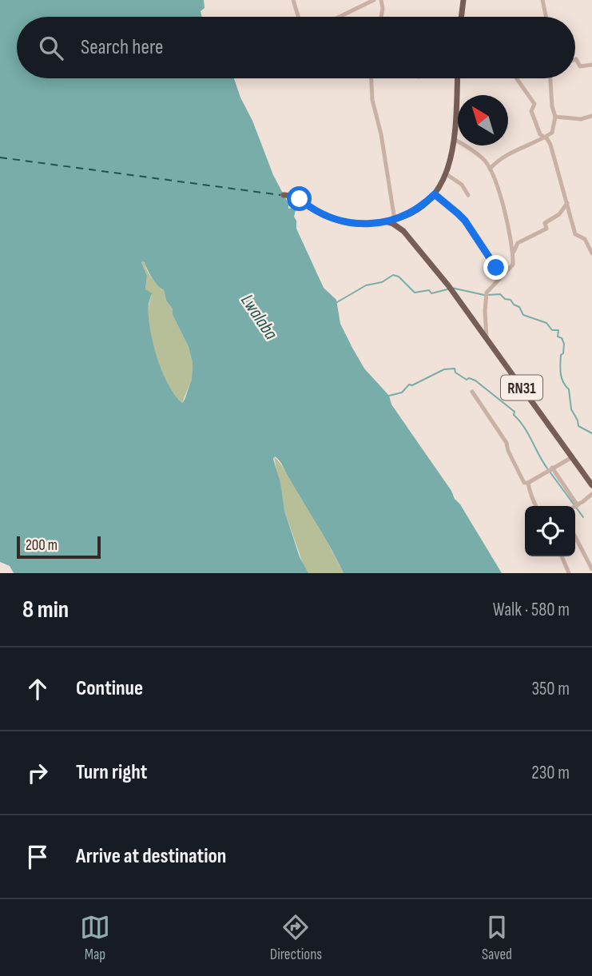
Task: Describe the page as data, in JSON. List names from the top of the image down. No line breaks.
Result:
{"streets":{"main road":["RN31"]},"water":["Lwalaba"],"scale_bar":"200 m","north":"top left","page":{"search":"Search here","scale":"200 m","heading":["8 min","Walk · 580 m"],"list":[["Continue","350 m"],["Turn right","230 m"],"Arrive at destination"],"nav":["Map","Directions","Saved"]}}
